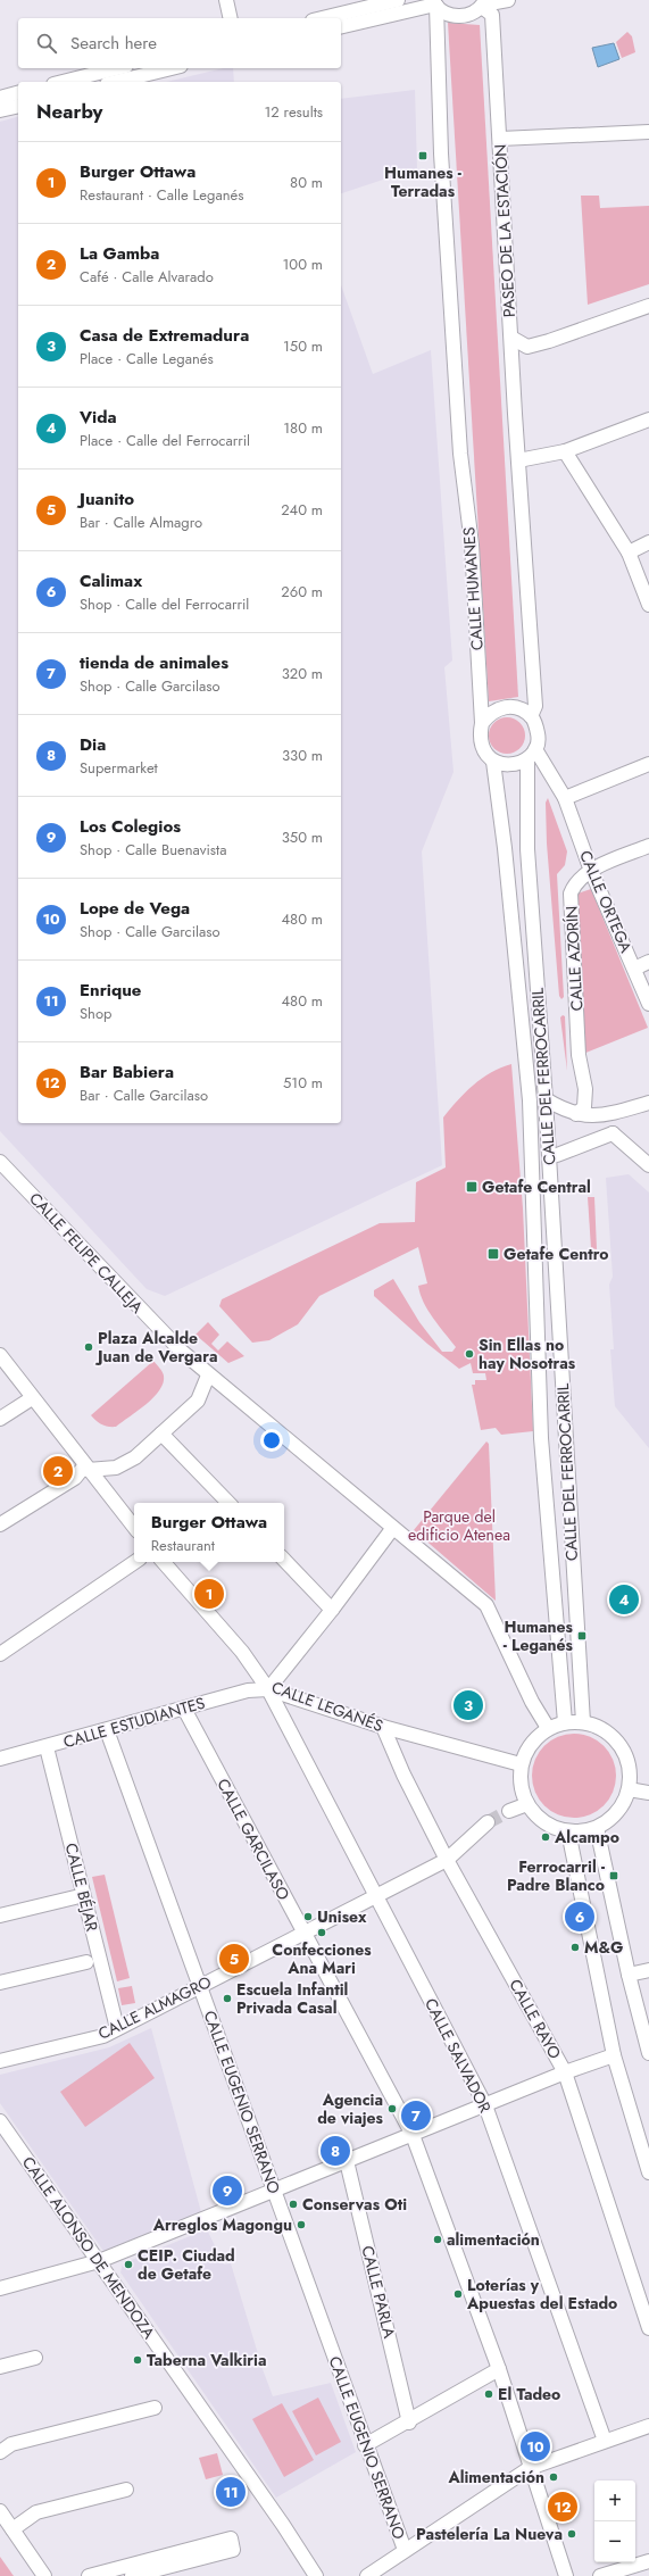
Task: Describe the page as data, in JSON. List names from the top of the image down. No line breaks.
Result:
{"streets":{"street":["PASEO DE LA ESTACIÓN","CALLE HUMANES","CALLE ORTEGA","CALLE AZORÍN","CALLE DEL FERROCARRIL","CALLE FELIPE CALLEJA","CALLE LEGANÉS","CALLE ESTUDIANTES","CALLE GARCILASO","CALLE BÉJAR","CALLE ALMAGRO","CALLE RAYO","CALLE SALVADOR","CALLE EUGENIO SERRANO","CALLE ALONSO DE MENDOZA","CALLE PARLA"]},"crossings":[["CALLE HUMANES","CALLE DEL FERROCARRIL"],["CALLE ORTEGA","CALLE AZORÍN"],["CALLE DEL FERROCARRIL","CALLE FELIPE CALLEJA"],["CALLE DEL FERROCARRIL","CALLE LEGANÉS"],["CALLE FELIPE CALLEJA","CALLE LEGANÉS"],["CALLE LEGANÉS","CALLE ESTUDIANTES"],["CALLE LEGANÉS","CALLE RAYO"],["CALLE LEGANÉS","CALLE SALVADOR"],["CALLE ESTUDIANTES","CALLE GARCILASO"],["CALLE ESTUDIANTES","CALLE BÉJAR"],["CALLE ESTUDIANTES","CALLE SALVADOR"],["CALLE ESTUDIANTES","CALLE EUGENIO SERRANO"],["CALLE GARCILASO","CALLE ALMAGRO"],["CALLE BÉJAR","CALLE ALMAGRO"],["CALLE ALMAGRO","CALLE RAYO"],["CALLE ALMAGRO","CALLE SALVADOR"],["CALLE ALMAGRO","CALLE EUGENIO SERRANO"]],"parks":["Parque del edificio Atenea"],"places":{"transit":["Humanes - Terradas","Getafe Central","Getafe Centro","Humanes - Leganés","Ferrocarril - Padre Blanco"],"other":["Plaza Alcalde Juan de Vergara","Sin Ellas no hay Nosotras","Alcampo","Unisex","Confecciones Ana Mari","M&G","Escuela Infantil Privada Casal","Agencia de viajes","Conservas Oti","Arreglos Magongu","alimentación","CEIP. Ciudad de Getafe","Loterías y Apuestas del Estado","Taberna Valkiria","El Tadeo","Alimentación","Pastelería La Nueva"]},"page":{"search":"Search here","heading":["Nearby","12 results"],"list":[{"mark":"1","name":"Burger Ottawa","note":"Restaurant · Calle Leganés","value":"80 m"},{"mark":"2","name":"La Gamba","note":"Café · Calle Alvarado","value":"100 m"},{"mark":"3","name":"Casa de Extremadura","note":"Place · Calle Leganés","value":"150 m"},{"mark":"4","name":"Vida","note":"Place · Calle del Ferrocarril","value":"180 m"},{"mark":"5","name":"Juanito","note":"Bar · Calle Almagro","value":"240 m"},{"mark":"6","name":"Calimax","note":"Shop · Calle del Ferrocarril","value":"260 m"},{"mark":"7","name":"tienda de animales","note":"Shop · Calle Garcilaso","value":"320 m"},{"mark":"8","name":"Dia","note":"Supermarket","value":"330 m"},{"mark":"9","name":"Los Colegios","note":"Shop · Calle Buenavista","value":"350 m"},{"mark":"10","name":"Lope de Vega","note":"Shop · Calle Garcilaso","value":"480 m"},{"mark":"11","name":"Enrique","note":"Shop","value":"480 m"},{"mark":"12","name":"Bar Babiera","note":"Bar · Calle Garcilaso","value":"510 m"}],"pins":["2","1","4","3","6","5","7","8","9","10","11","12"],"popup":["Burger Ottawa","Restaurant"],"map_buttons":["+","−"]}}
